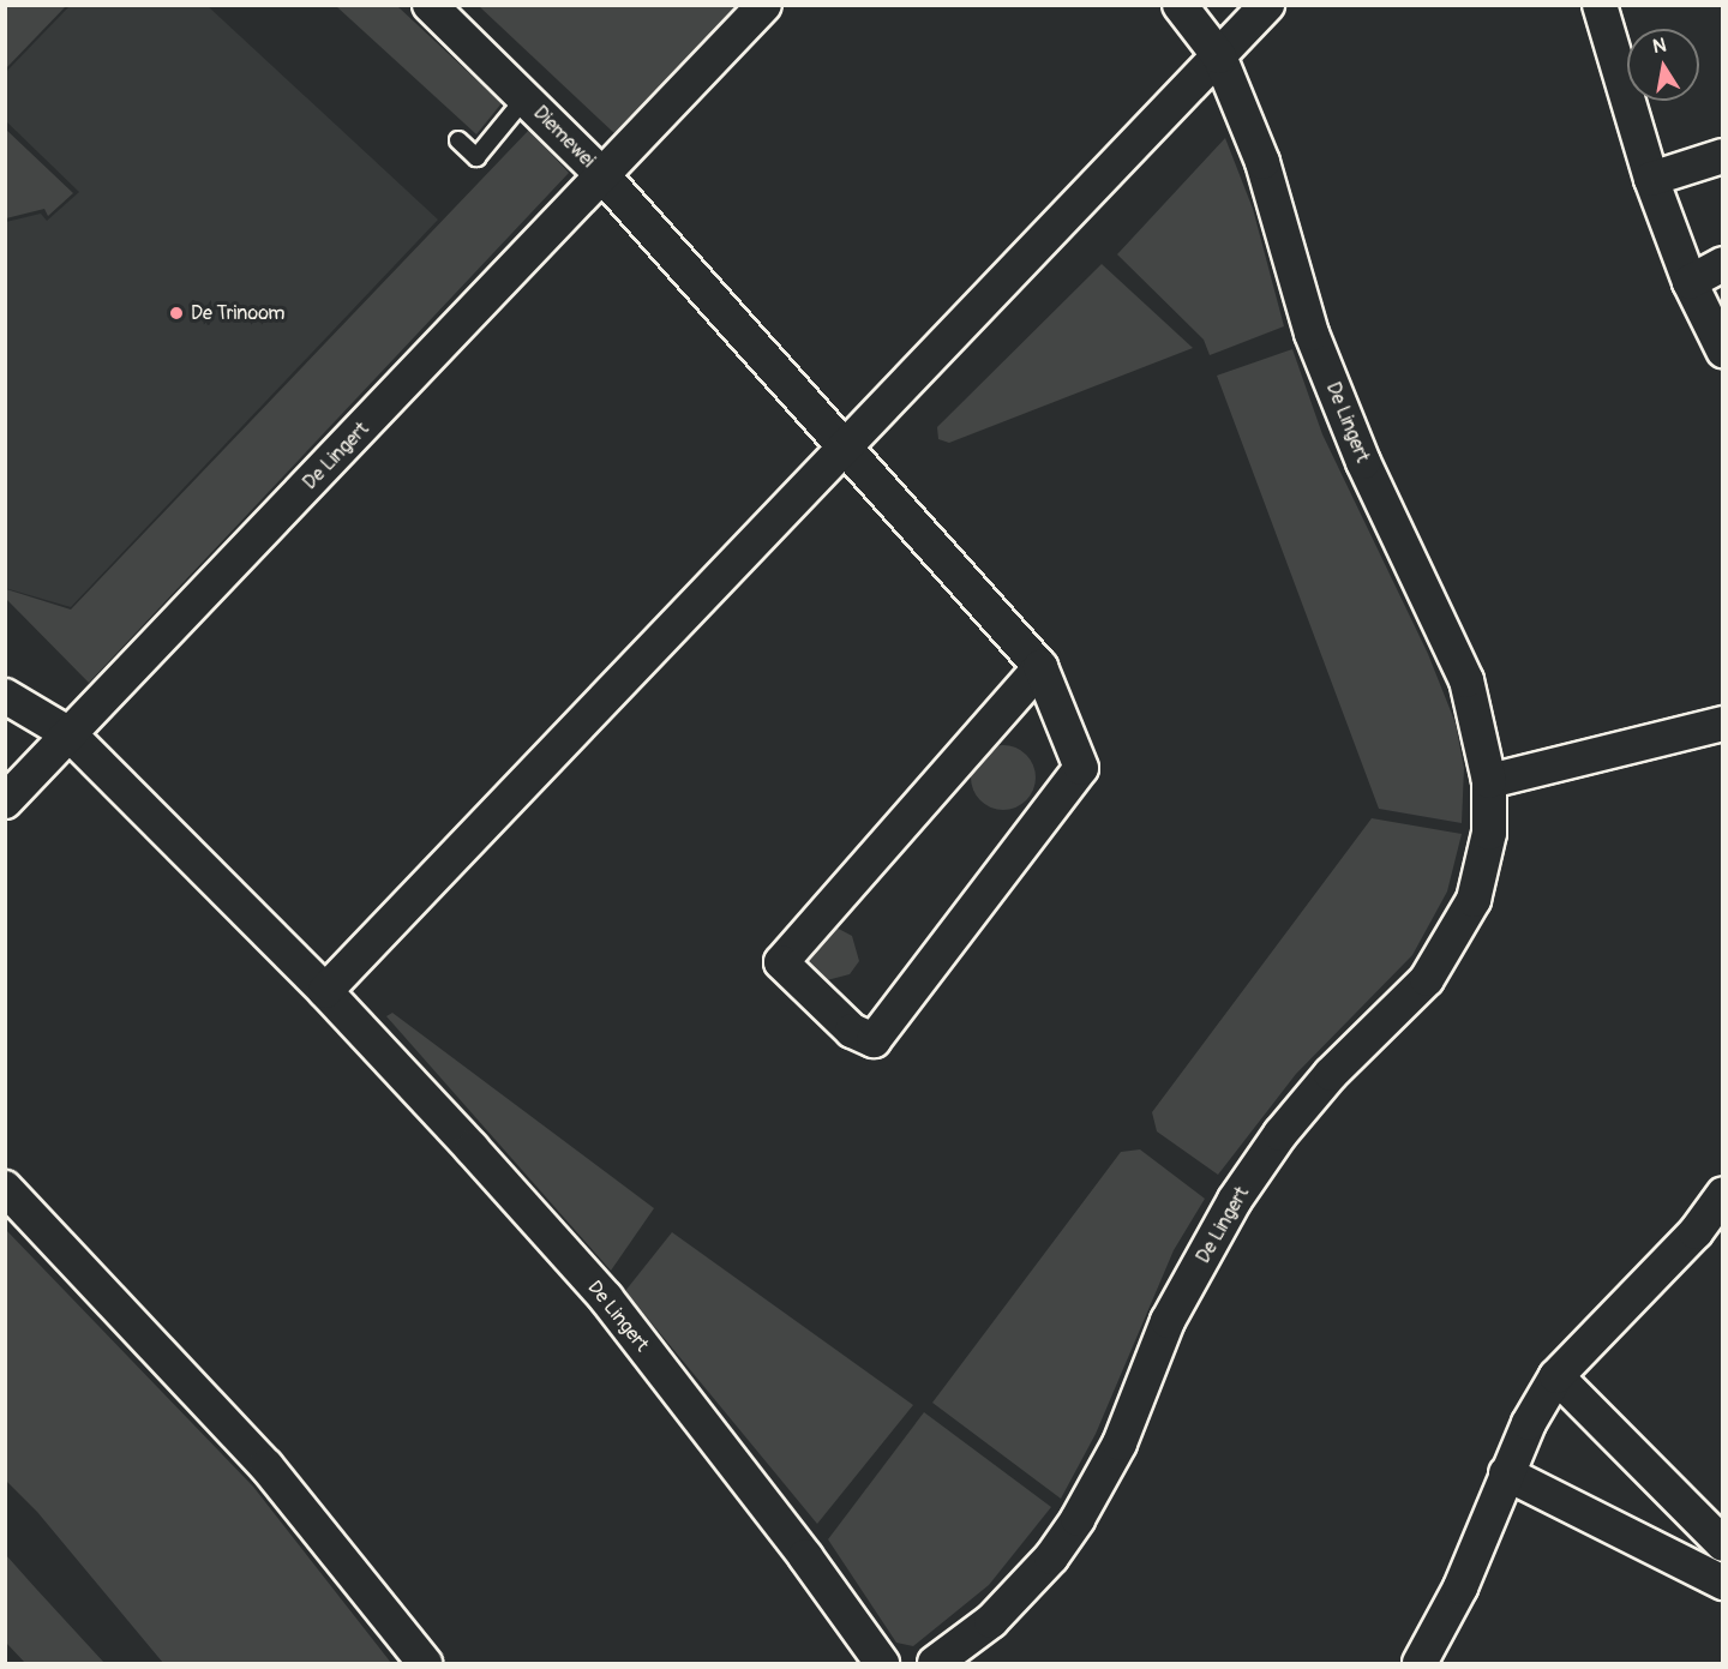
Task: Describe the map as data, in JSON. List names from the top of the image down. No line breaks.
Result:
{"streets":{"street":["Diemewei","De Lingert"]},"crossings":[["Diemewei","De Lingert"]],"places":["De Trinoom"],"north":"top"}
